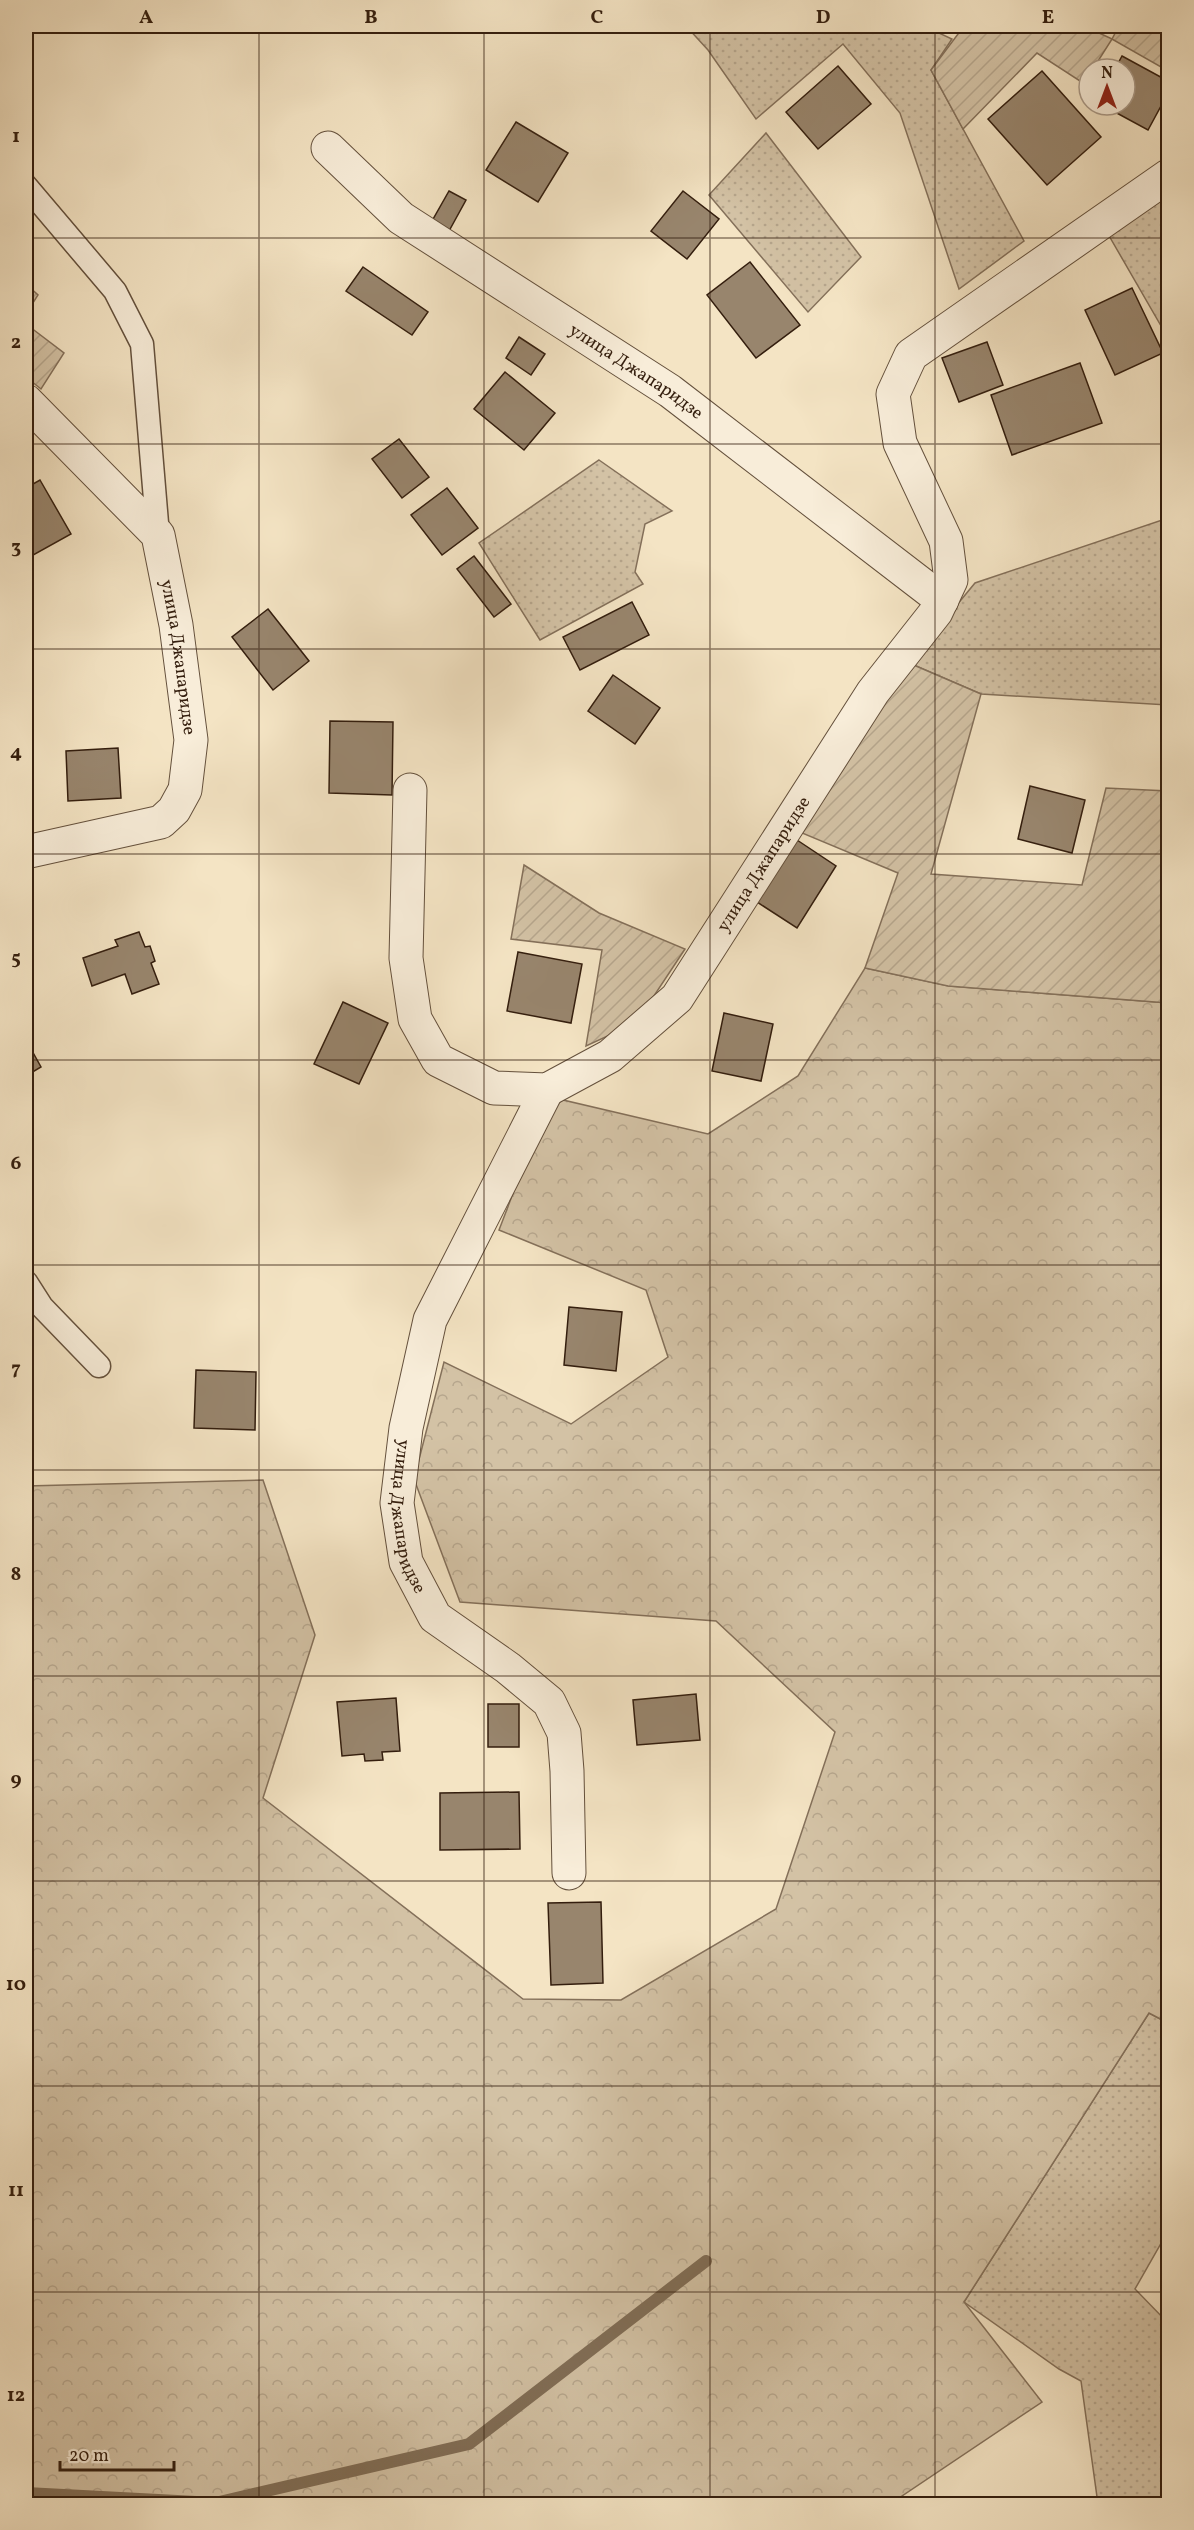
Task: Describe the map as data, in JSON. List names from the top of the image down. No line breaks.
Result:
{"streets":{"street":["улица Джапаридзе"]},"scale_bar":"20 m","north":"top","grid":{"columns":["A","B","C","D","E"],"rows":["1","2","3","4","5","6","7","8","9","10","11","12"]}}
